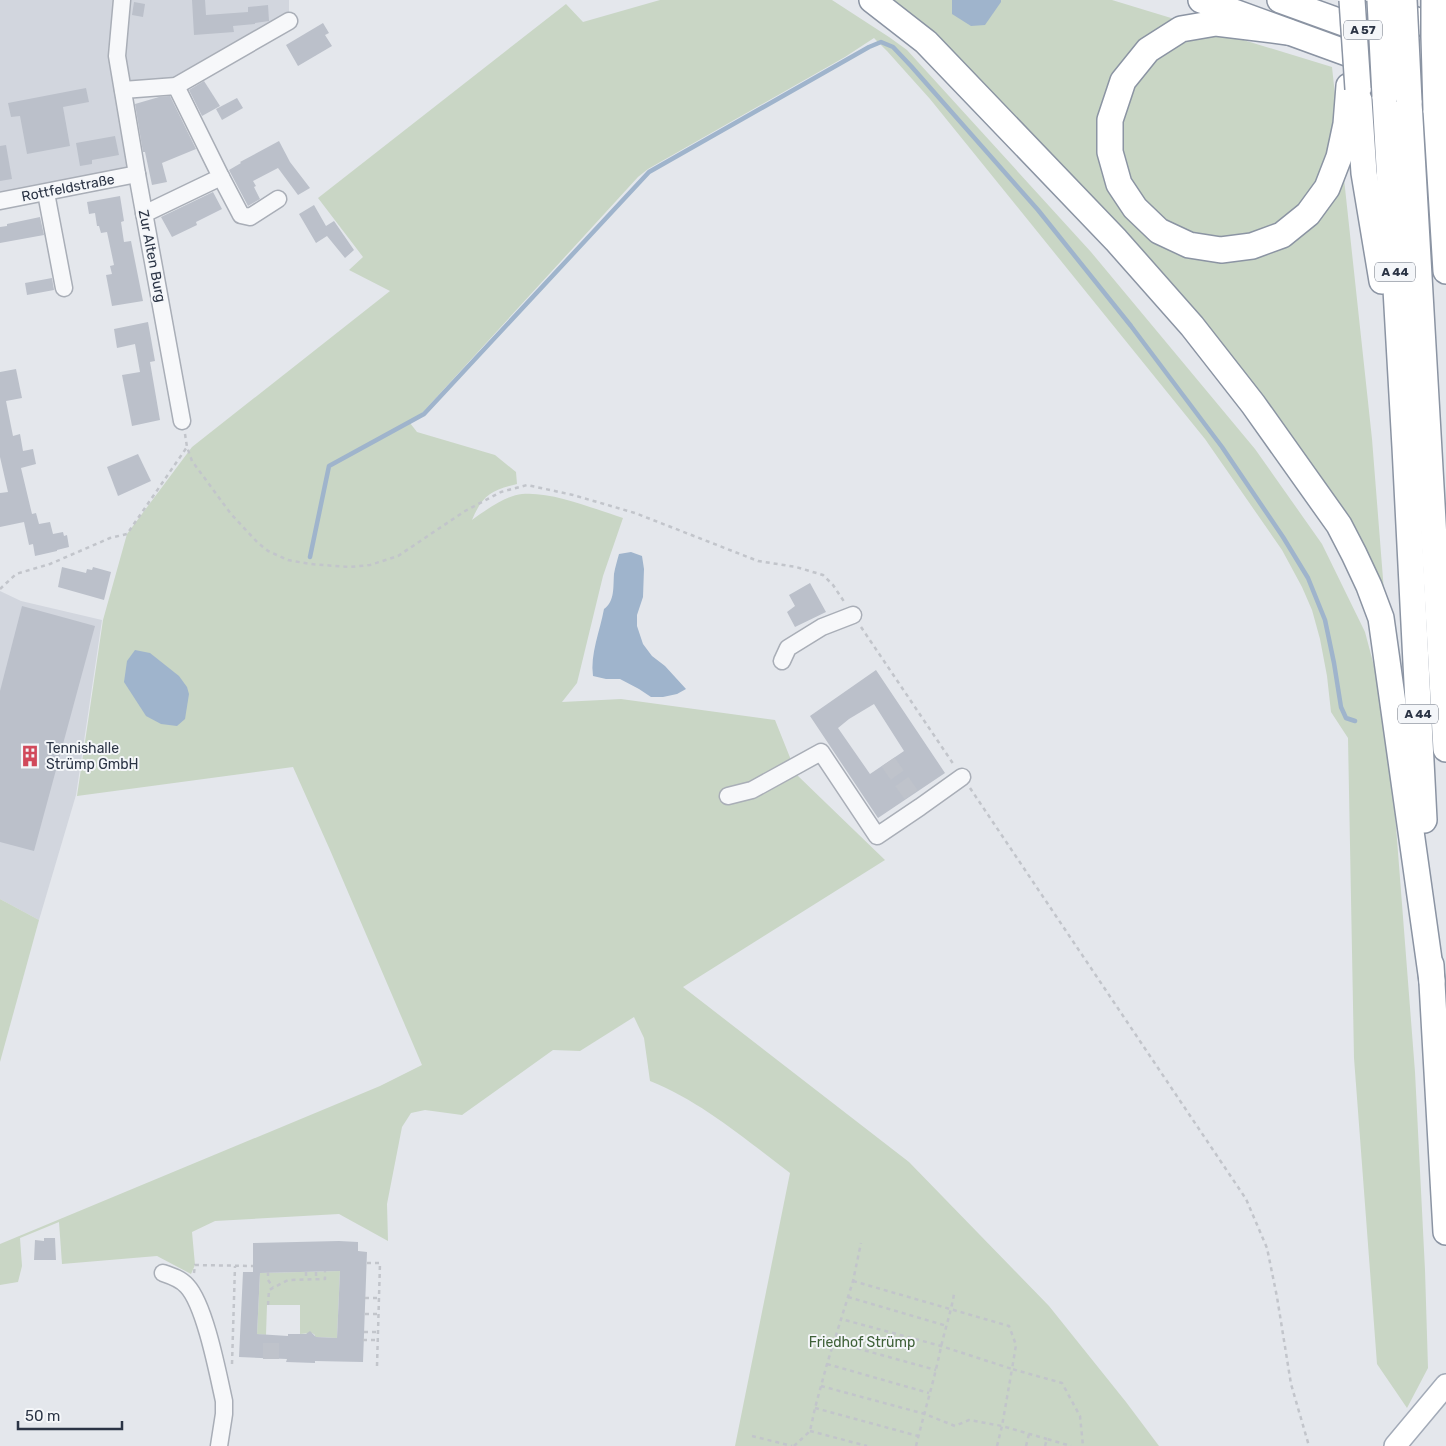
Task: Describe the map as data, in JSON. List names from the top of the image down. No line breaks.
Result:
{"streets":{"highway":["A 57","A 44"],"street":["Rottfeldstraße","Zur Alten Burg"]},"crossings":[["Rottfeldstraße","Zur Alten Burg"]],"parks":["Friedhof Strümp"],"places":{"building":["Tennishalle Strümp GmbH"]},"scale_bar":"50 m"}
